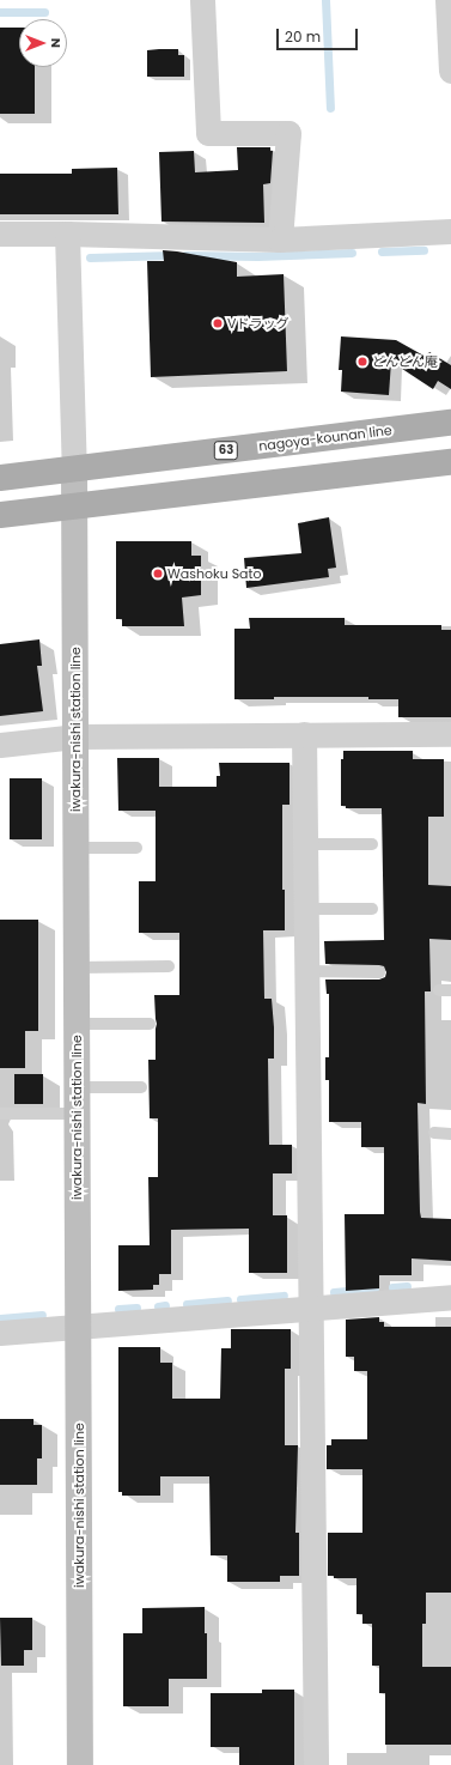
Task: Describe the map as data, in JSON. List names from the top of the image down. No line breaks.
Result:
{"streets":{"main road":["nagoya-kounan line","63","iwakura-nishi station line"]},"crossings":[["nagoya-kounan line","iwakura-nishi station line"]],"places":["Vドラッグ","どんどん庵","Washoku Sato"],"scale_bar":"20 m","north":"right"}
